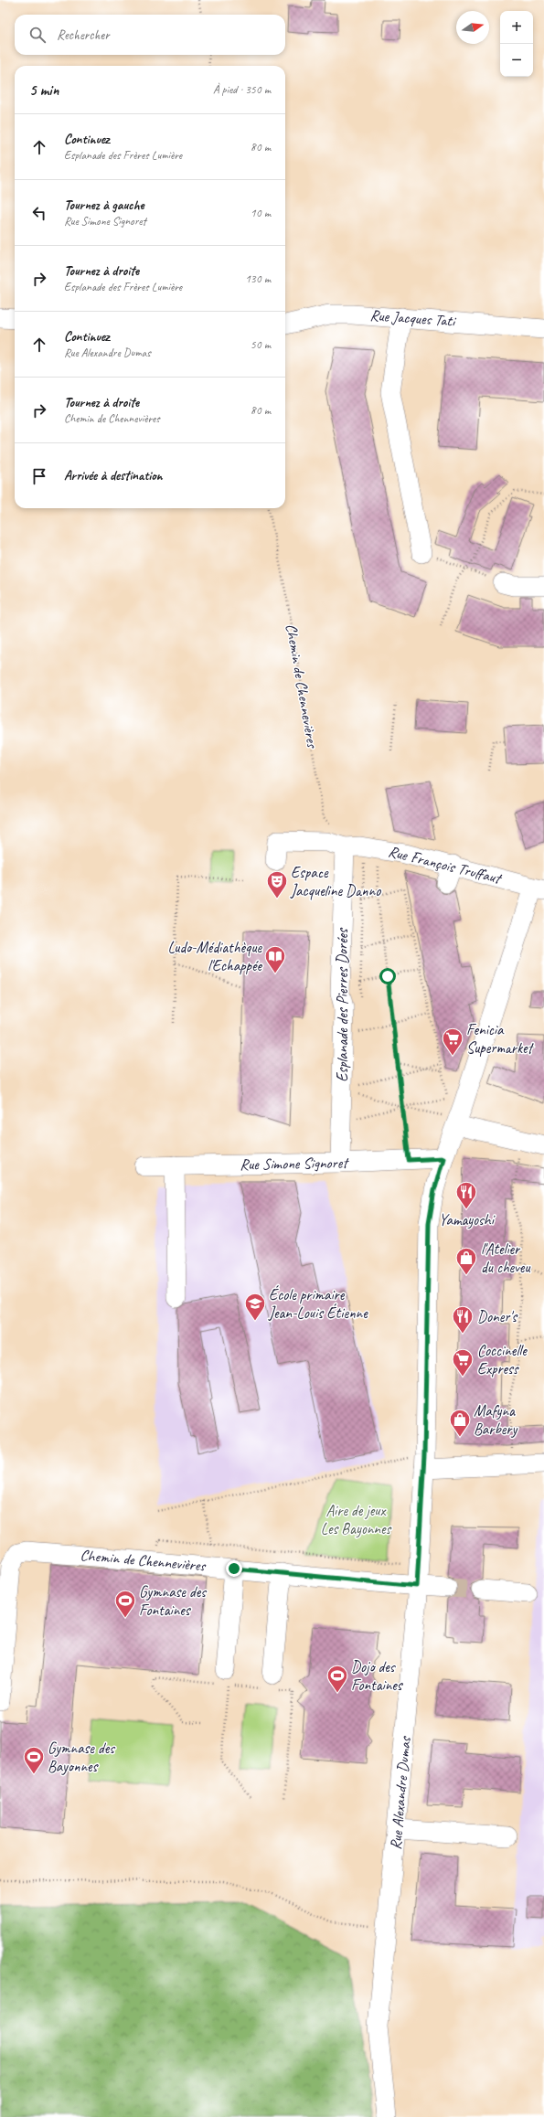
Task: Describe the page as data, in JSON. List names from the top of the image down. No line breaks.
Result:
{"streets":{"street":["Rue Jacques Tati","Chemin de Chennevières","Rue François Truffaut","Esplanade des Pierres Dorées","Rue Simone Signoret","Rue Alexandre Dumas"]},"crossings":[["Chemin de Chennevières","Rue Alexandre Dumas"],["Rue François Truffaut","Esplanade des Pierres Dorées"],["Rue François Truffaut","Rue Alexandre Dumas"],["Esplanade des Pierres Dorées","Rue Simone Signoret"],["Rue Simone Signoret","Rue Alexandre Dumas"]],"parks":["Aire de jeux Les Bayonnes"],"places":{"theatre":["Espace Jacqueline Danno"],"library":["Ludo-Médiathèque l'Echappée"],"supermarket":["Fenicia Supermarket","Coccinelle Express"],"restaurant":["Yamayoshi","Doner's"],"shop":["l'Atelier du cheveu","Mafyna Barbery"],"school or university":["École primaire Jean-Louis Étienne"],"sports":["Gymnase des Fontaines","Dojo des Fontaines","Gymnase des Bayonnes"]},"north":"right","page":{"map_buttons":["+","−"],"search":"Rechercher","heading":["5 min","À pied · 350 m"],"list":[["Continuez","Esplanade des Frères Lumière","80 m"],["Tournez à gauche","Rue Simone Signoret","10 m"],["Tournez à droite","Esplanade des Frères Lumière","130 m"],["Continuez","Rue Alexandre Dumas","50 m"],["Tournez à droite","Chemin de Chennevières","80 m"],"Arrivée à destination"]}}
